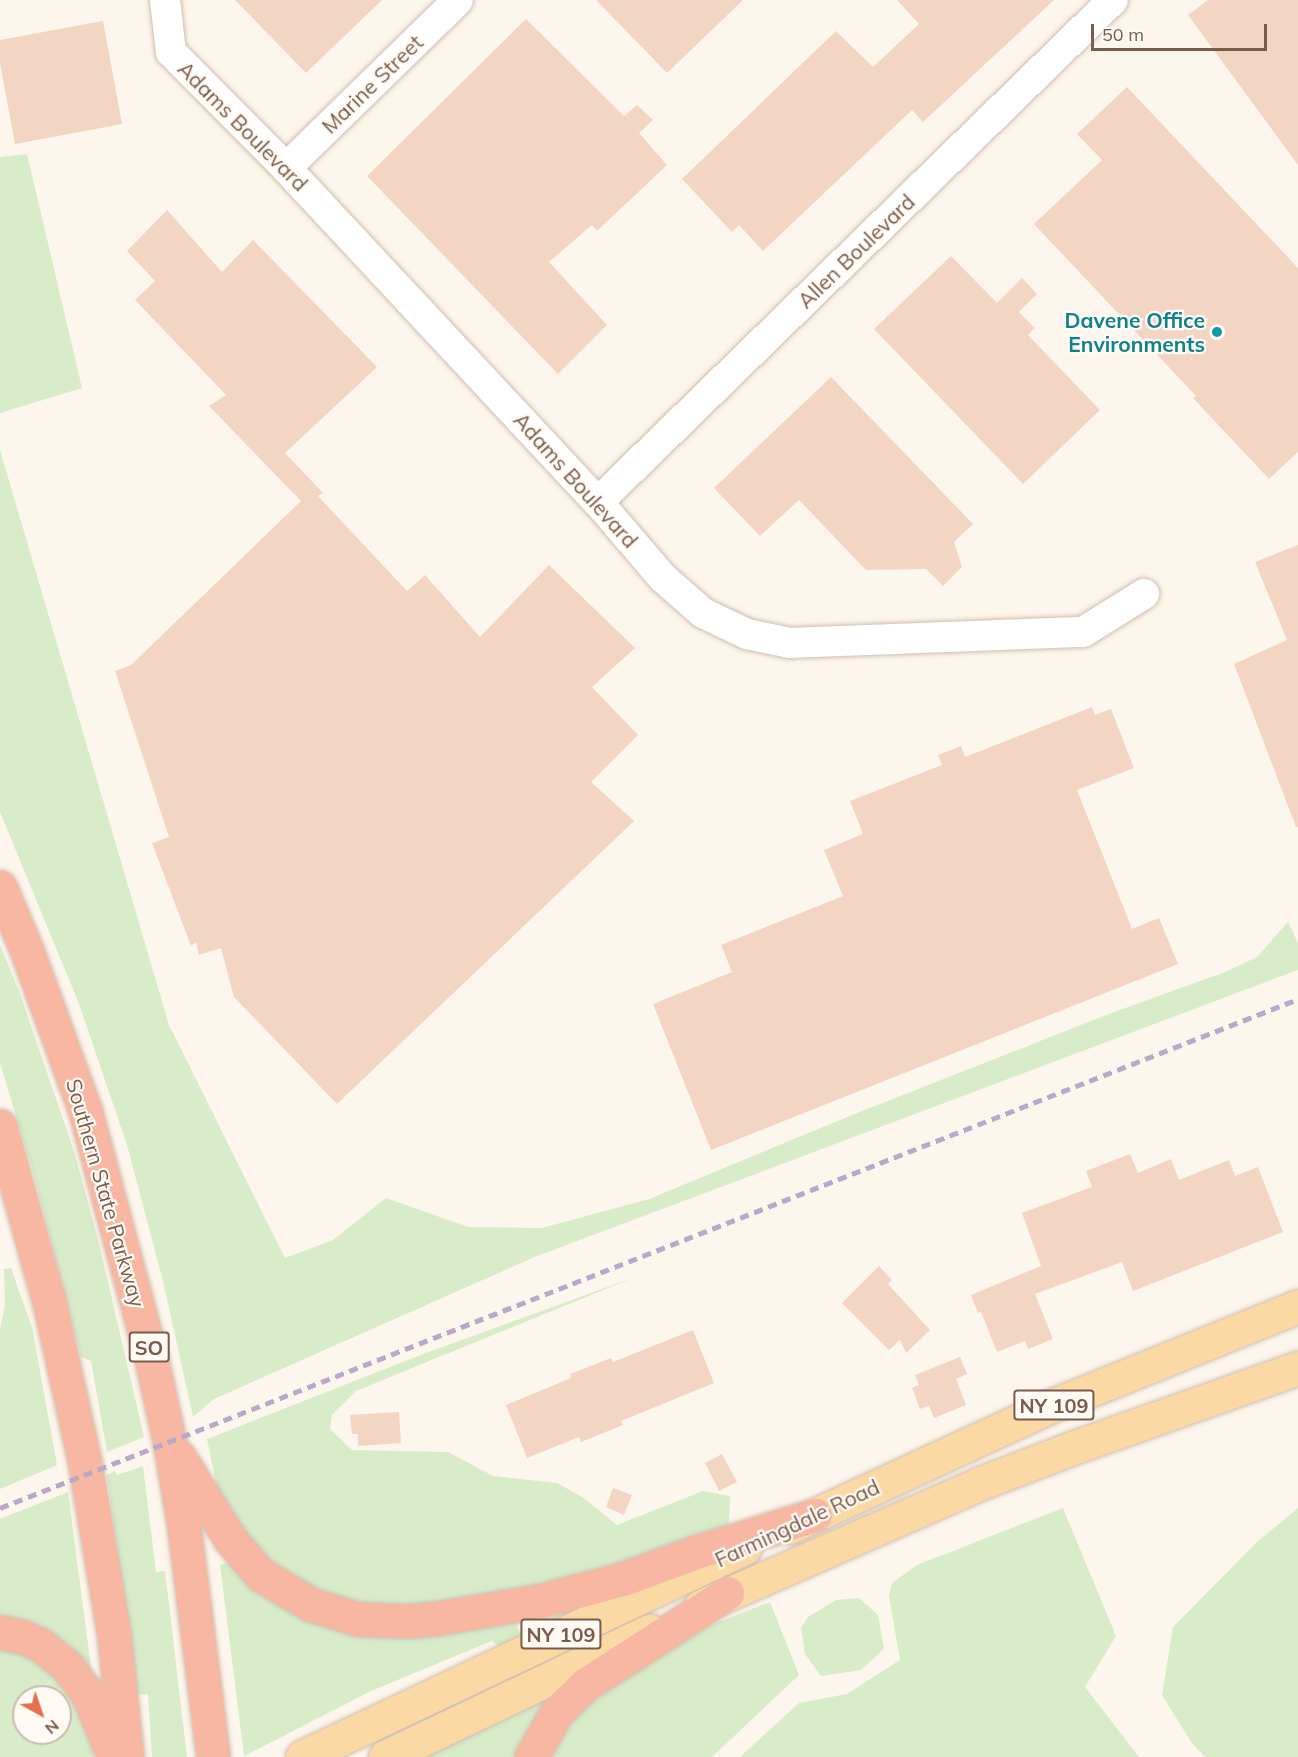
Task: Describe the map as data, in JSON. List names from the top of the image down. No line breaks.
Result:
{"streets":{"highway":["Southern State Parkway","SO"],"main road":["NY 109","Farmingdale Road"],"street":["Marine Street","Adams Boulevard","Allen Boulevard"]},"crossings":[["Marine Street","Adams Boulevard"],["Adams Boulevard","Allen Boulevard"]],"places":["Davene Office Environments"],"scale_bar":"50 m","north":"bottom right"}
